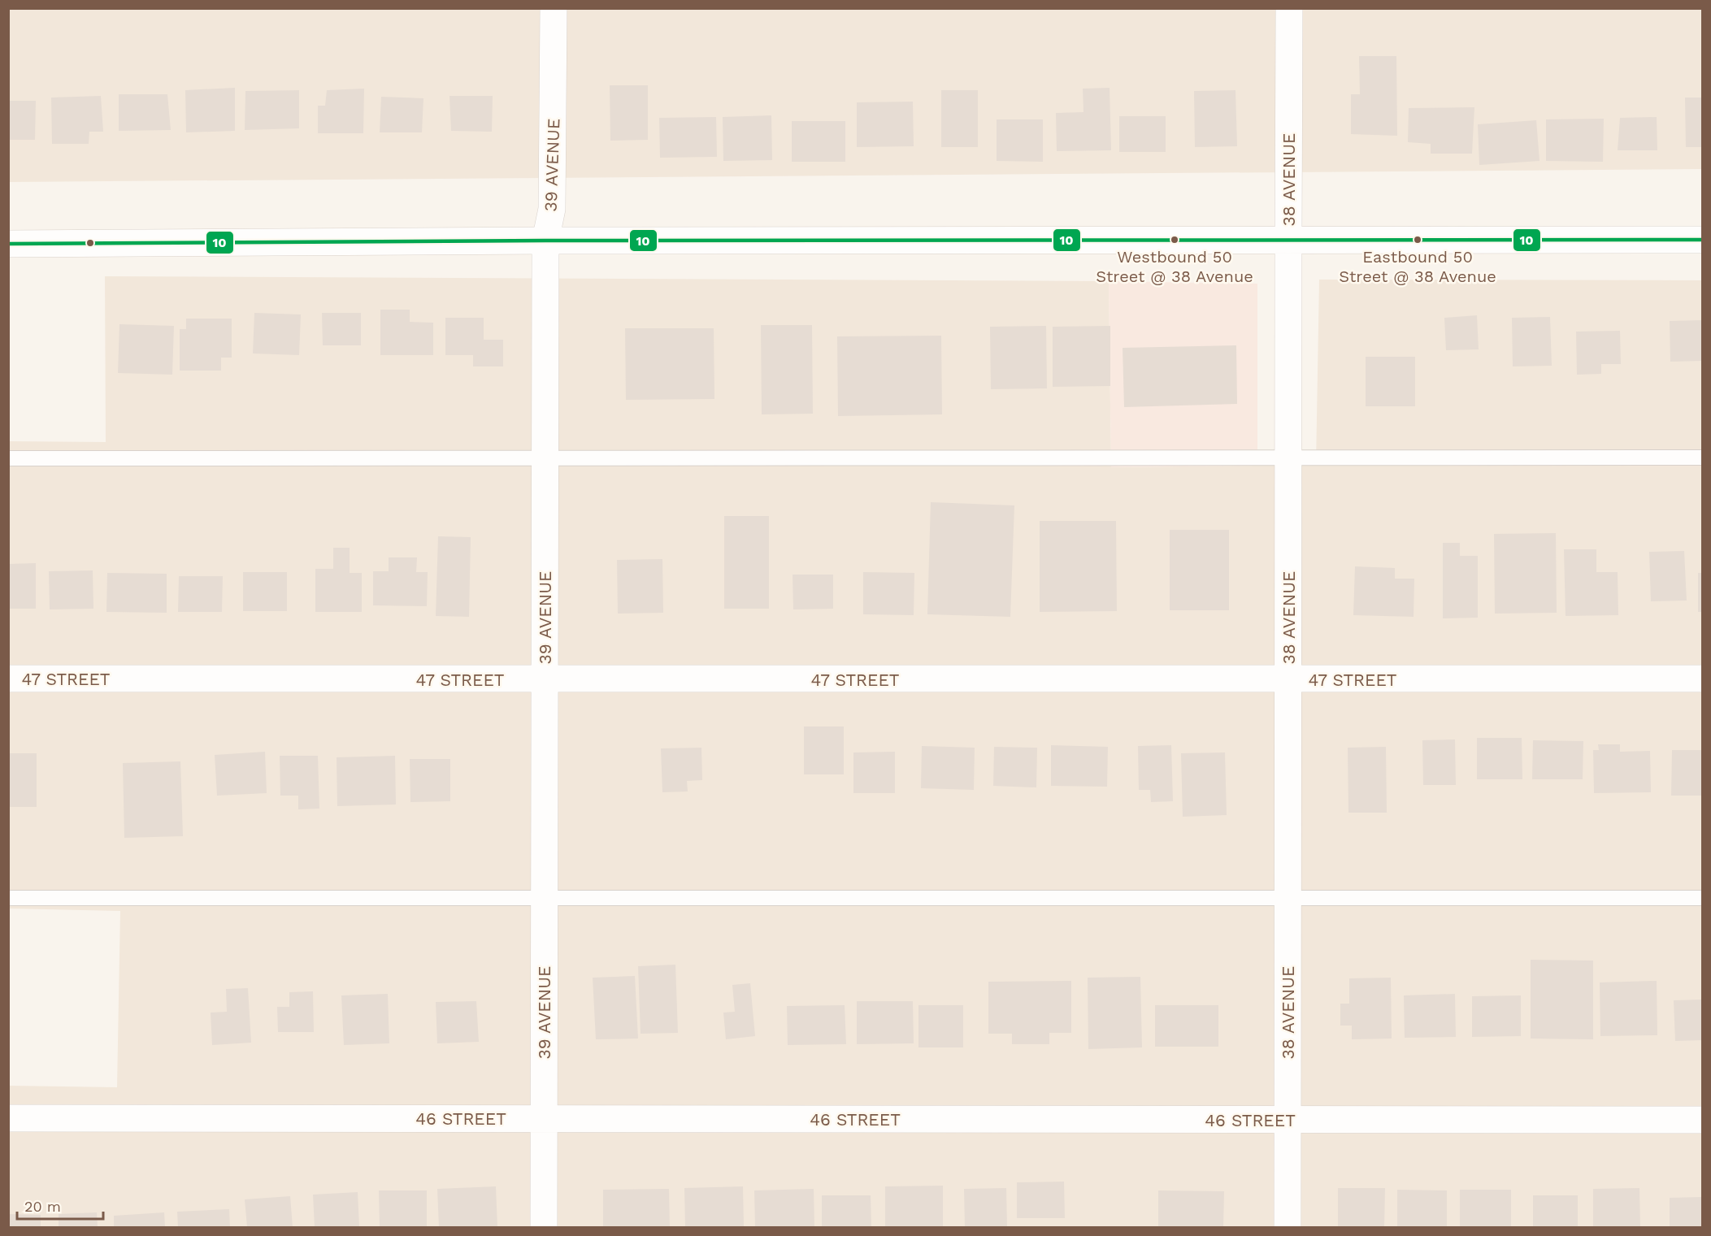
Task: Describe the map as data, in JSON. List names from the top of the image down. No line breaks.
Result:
{"streets":{"street":["39 AVENUE","38 AVENUE","47 STREET","46 STREET"]},"crossings":[["39 AVENUE","47 STREET"],["39 AVENUE","46 STREET"],["38 AVENUE","47 STREET"],["38 AVENUE","46 STREET"]],"places":["Westbound 50 Street @ 38 Avenue","Eastbound 50 Street @ 38 Avenue"],"lines":["transit line 10"],"scale_bar":"20 m"}
